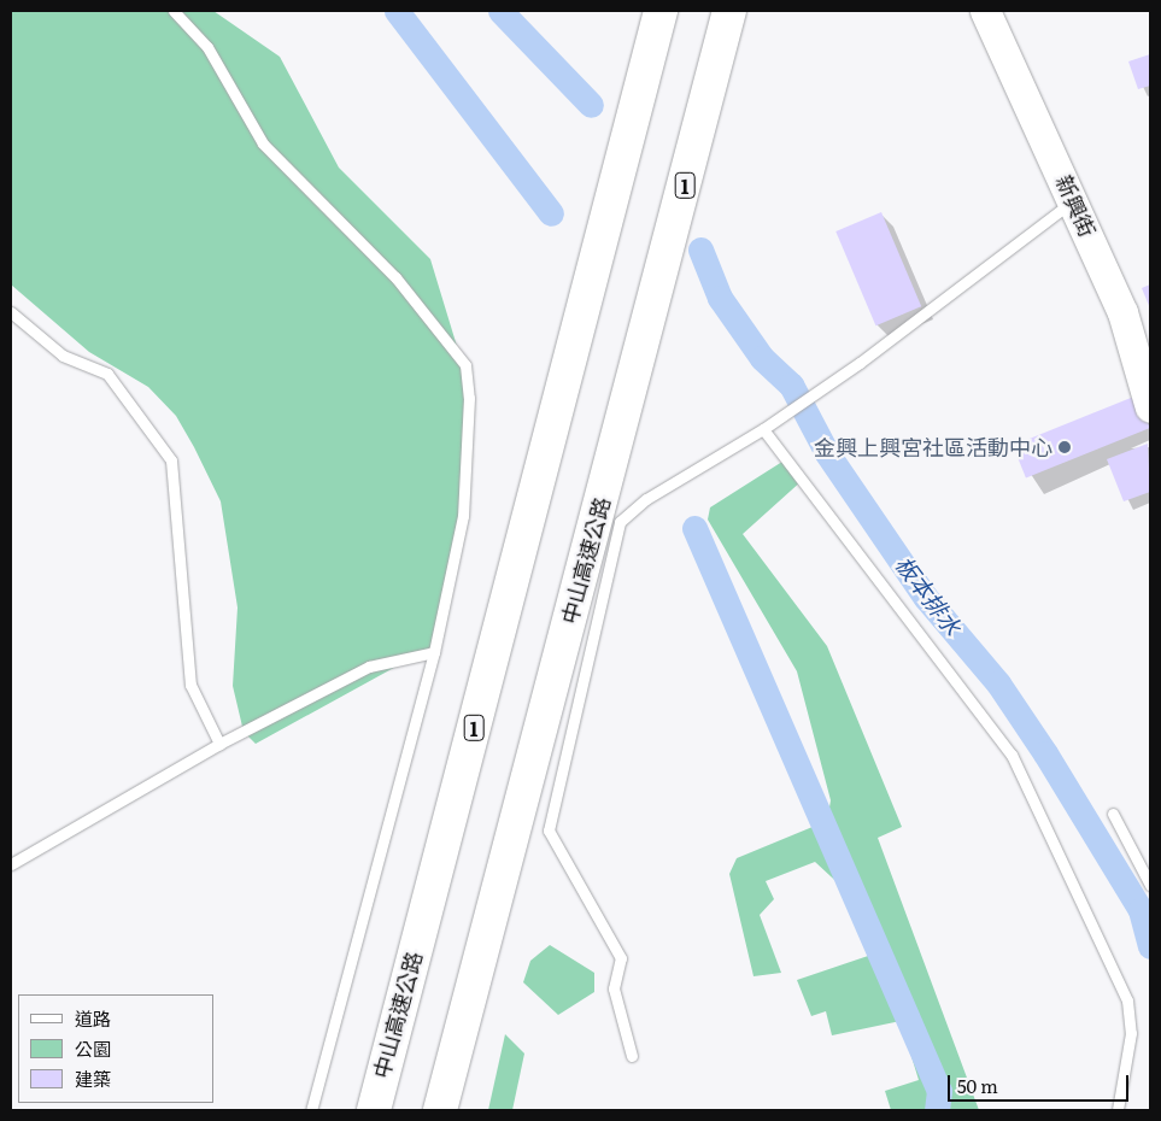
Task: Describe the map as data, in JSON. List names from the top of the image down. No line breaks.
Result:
{"streets":{"highway":["1","中山高速公路"],"street":["新興街"]},"water":["板本排水"],"places":["金興上興宮社區活動中心"],"legend":["道路","公園","建築"],"scale_bar":"50 m"}
